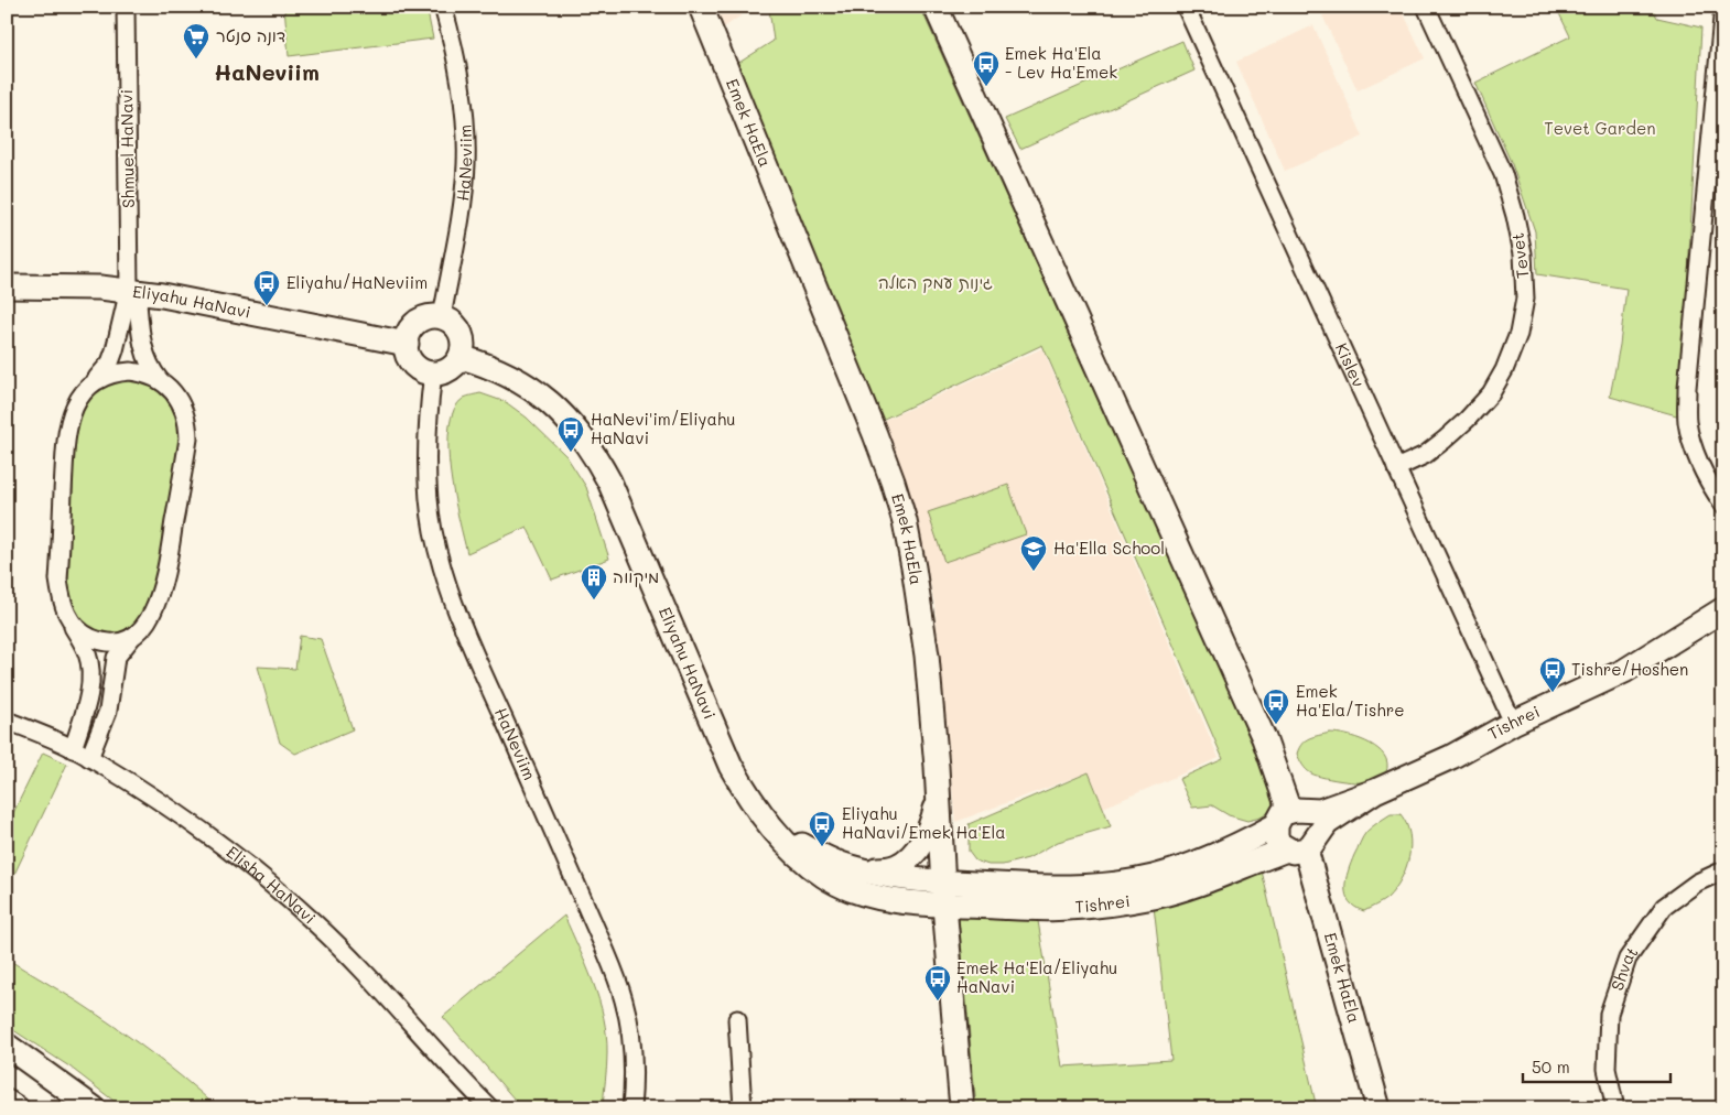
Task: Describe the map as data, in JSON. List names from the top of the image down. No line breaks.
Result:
{"streets":{"street":["Emek HaEla","Shmuel HaNavi","HaNeviim","Tevet","Eliyahu HaNavi","Kislev","Tishrei","Elisha HaNavi","Shvat"]},"crossings":[["Emek HaEla","Eliyahu HaNavi"],["Emek HaEla","Tishrei"],["Shmuel HaNavi","Eliyahu HaNavi"],["HaNeviim","Eliyahu HaNavi"],["Tevet","Kislev"],["Eliyahu HaNavi","Tishrei"],["Kislev","Tishrei"]],"districts":["HaNeviim"],"parks":["Tevet Garden","גינות עמק האלה"],"places":{"supermarket":["דונה סנטר"],"bus stop":["Emek Ha'Ela - Lev Ha'Emek","Eliyahu/HaNeviim","HaNevi'im/Eliyahu HaNavi","Tishre/Hoshen","Emek Ha'Ela/Tishre","Eliyahu HaNavi/Emek Ha'Ela","Emek Ha'Ela/Eliyahu HaNavi"],"school or university":["Ha'Ella School"],"building":["מיקווה"]},"scale_bar":"50 m"}
